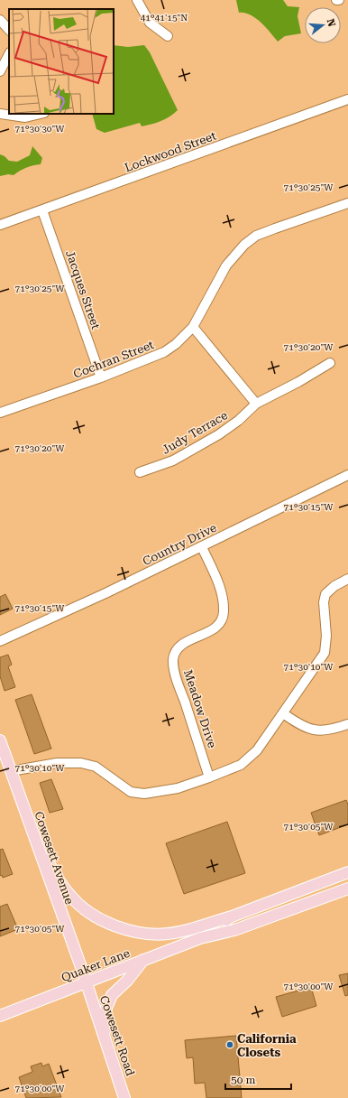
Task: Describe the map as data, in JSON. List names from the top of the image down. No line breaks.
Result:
{"streets":{"main road":["Cowesett Avenue","Quaker Lane","Cowesett Road"],"street":["Lockwood Street","Jacques Street","Cochran Street","Judy Terrace","Country Drive","Meadow Drive"]},"crossings":[["Lockwood Street","Jacques Street"],["Jacques Street","Cochran Street"],["Country Drive","Meadow Drive"],["Cowesett Avenue","Quaker Lane"],["Cowesett Avenue","Cowesett Road"],["Quaker Lane","Cowesett Road"]],"places":["California Closets"],"scale_bar":"50 m","north":"right","coordinates":["41°41'15\"N","71°30'30\"W","71°30'25\"W","71°30'20\"W","71°30'15\"W","71°30'10\"W","71°30'05\"W","71°30'00\"W"]}
